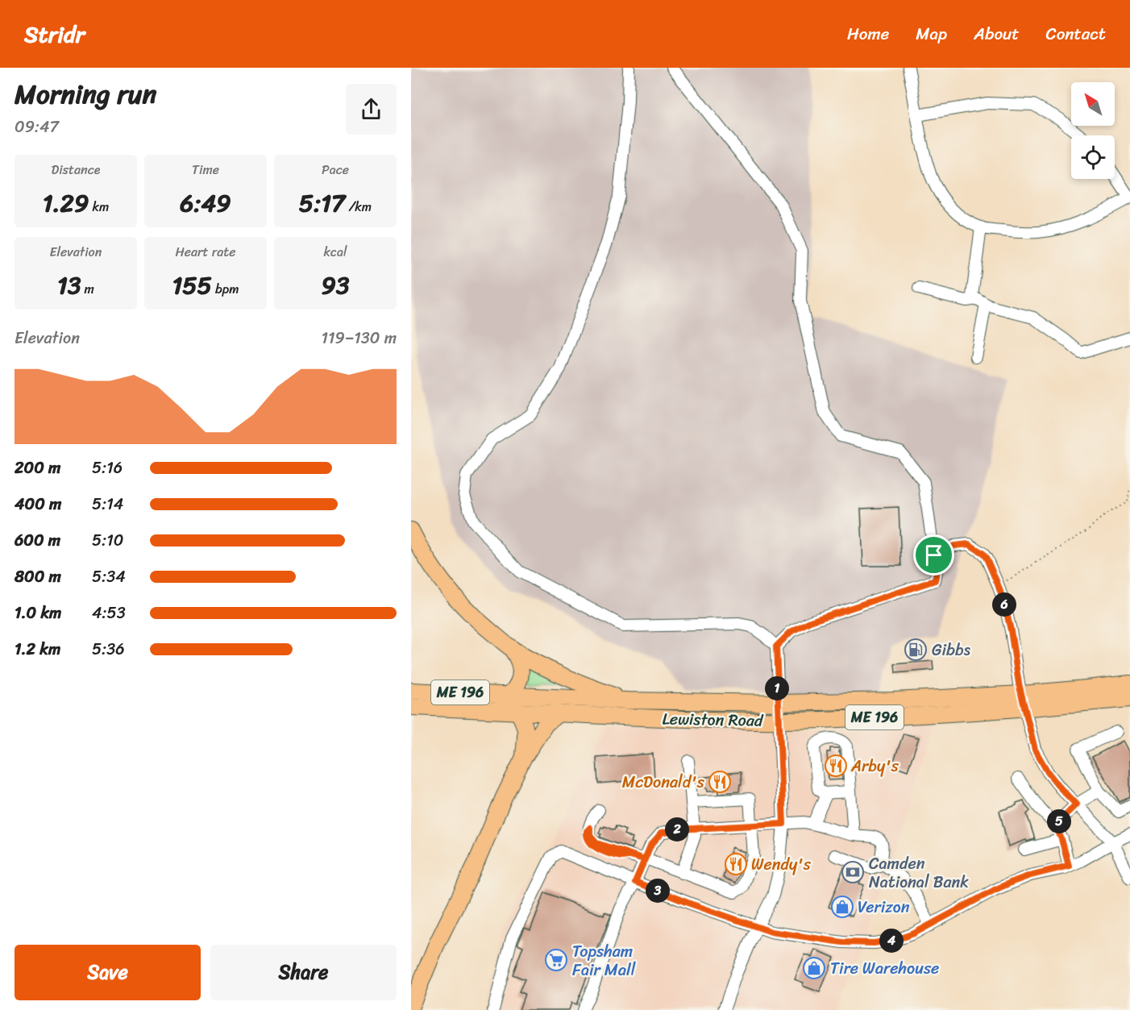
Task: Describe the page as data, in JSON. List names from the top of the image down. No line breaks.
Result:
{"streets":{"highway":["ME 196","Lewiston Road"]},"places":{"fuel station":["Gibbs"],"restaurant":["Arby's","McDonald's","Wendy's"],"bank":["Camden National Bank"],"shop":["Verizon","Tire Warehouse"],"supermarket":["Topsham Fair Mall"]},"north":"top left","page":{"header":"Stridr","nav":["Home","Map","About","Contact"],"heading":["Morning run","09:47"],"stats":[["Distance","1.29 km"],["Time","6:49"],["Pace","5:17 /km"],["Elevation","13 m"],["Heart rate","155 bpm"],["kcal","93"]],"chart":["Elevation","119–130 m"],"list":[{"name":"200 m","note":"5:16"},{"name":"400 m","note":"5:14"},{"name":"600 m","note":"5:10"},{"name":"800 m","note":"5:34"},{"name":"1.0 km","note":"4:53"},{"name":"1.2 km","note":"5:36"}],"pins":["6","1","5","2","3","4"],"buttons":["Save","Share"]}}
